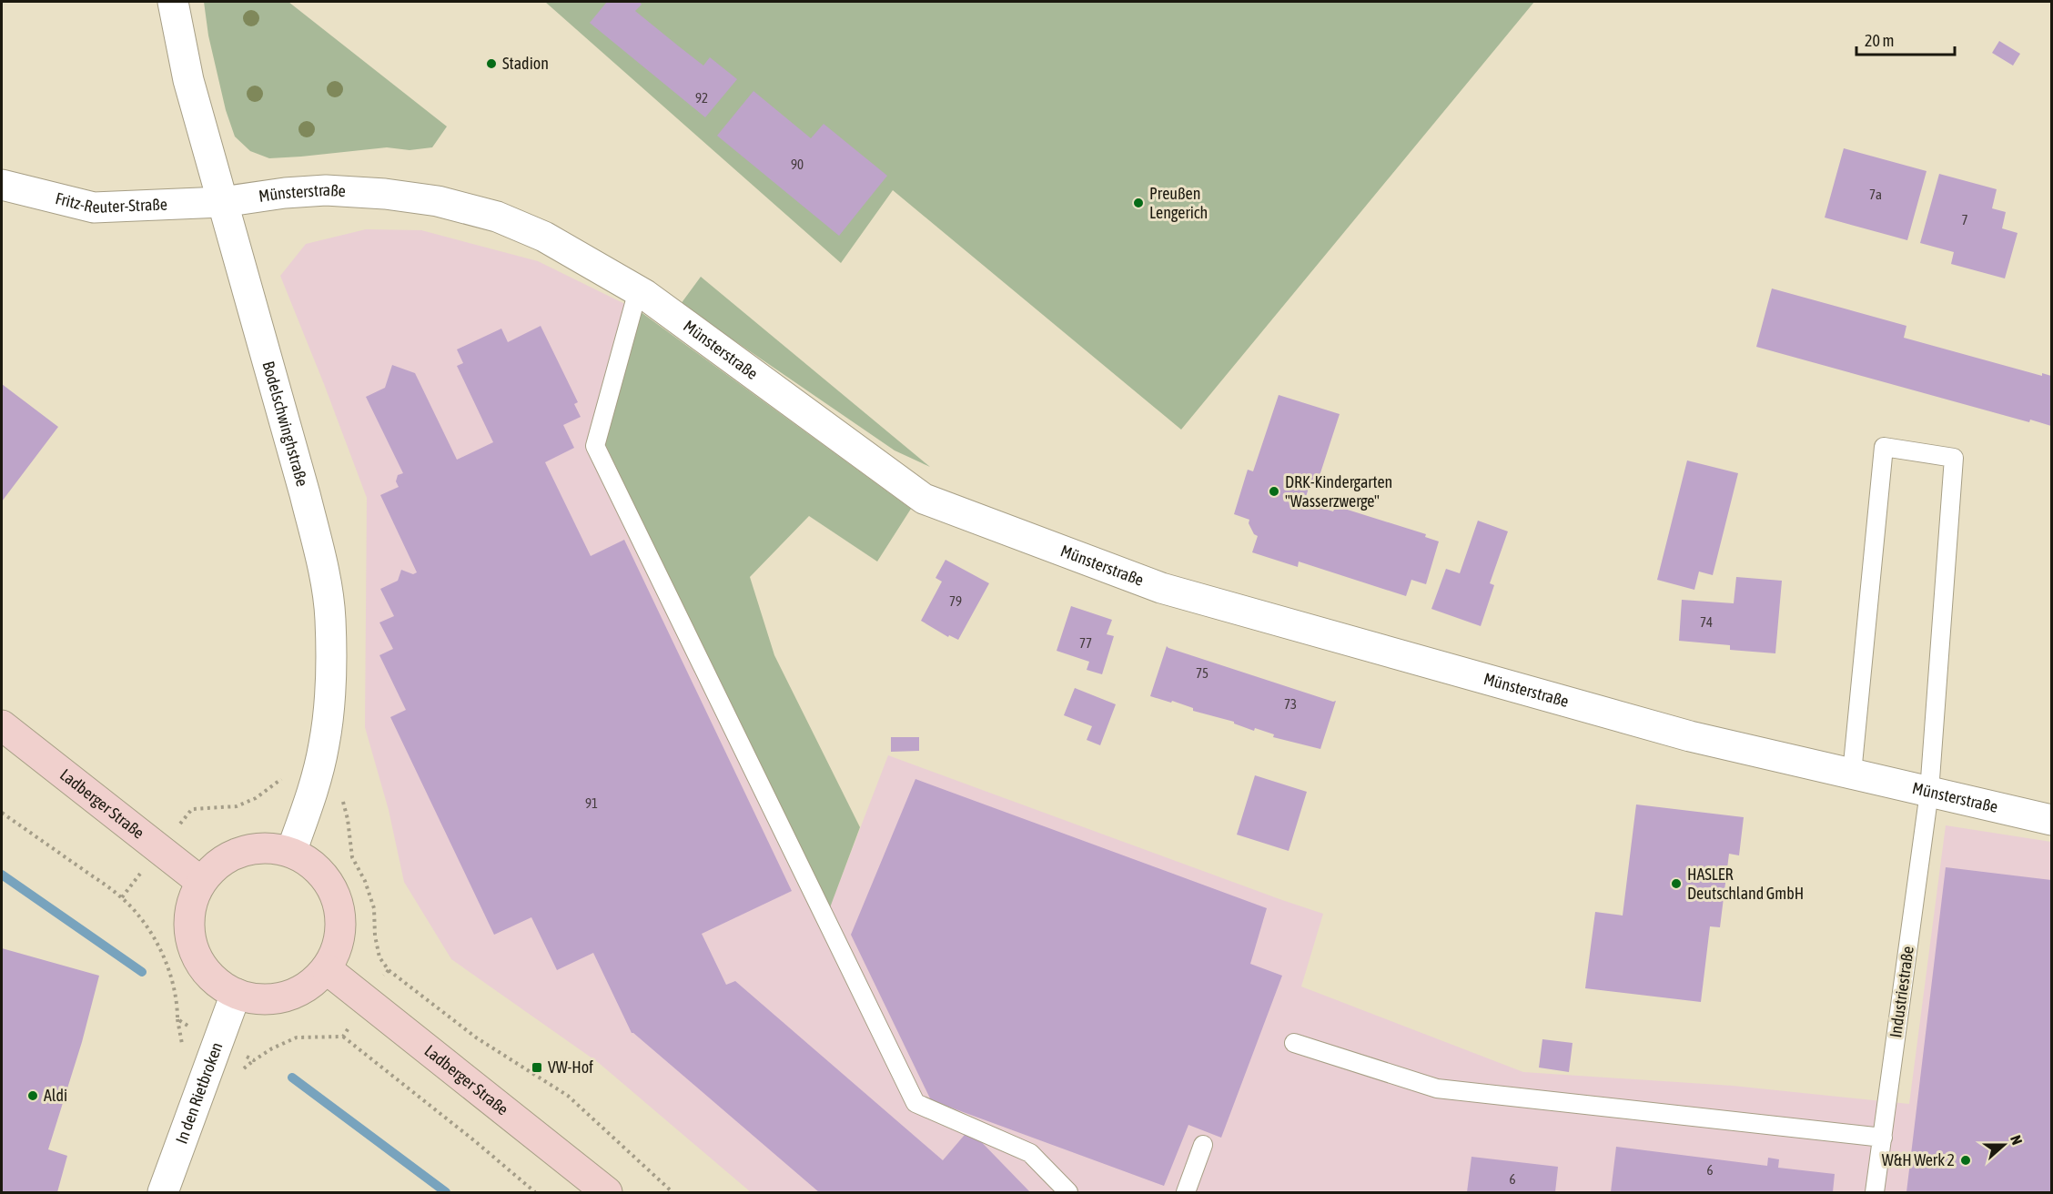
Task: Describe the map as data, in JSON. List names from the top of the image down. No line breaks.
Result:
{"streets":{"main road":["Ladberger Straße"],"street":["Münsterstraße","Fritz-Reuter-Straße","Bodelschwinghstraße","In den Rietbroken"],"lane":["Industriestraße"]},"crossings":[["Münsterstraße","Fritz-Reuter-Straße"],["Münsterstraße","Bodelschwinghstraße"],["Münsterstraße","Industriestraße"],["Fritz-Reuter-Straße","Bodelschwinghstraße"],["Bodelschwinghstraße","Ladberger Straße"],["Bodelschwinghstraße","In den Rietbroken"],["Ladberger Straße","In den Rietbroken"]],"places":{"other":["Stadion","Preußen Lengerich","DRK-Kindergarten \"Wasserzwerge\"","HASLER Deutschland GmbH","Aldi","W&H Werk 2"],"transit":["VW-Hof"]},"house_numbers":["92","90","7a","7","79","74","77","75","73","91","6","6"],"scale_bar":"20 m","north":"right"}
